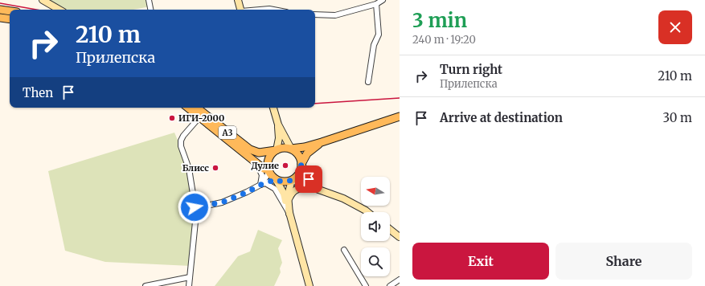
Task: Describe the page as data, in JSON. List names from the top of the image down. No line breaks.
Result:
{"streets":{"main road":["A3"]},"places":["ИГИ-2000","Дулие","Блисс"],"north":"left","page":{"heading":["3 min","240 m · 19:20"],"turn":["210 m","Прилепска"],"list":[{"name":"Turn right","note":"Прилепска","value":"210 m"},{"name":"Arrive at destination","value":"30 m"}],"then":"Then","buttons":["Exit","Share"]}}
